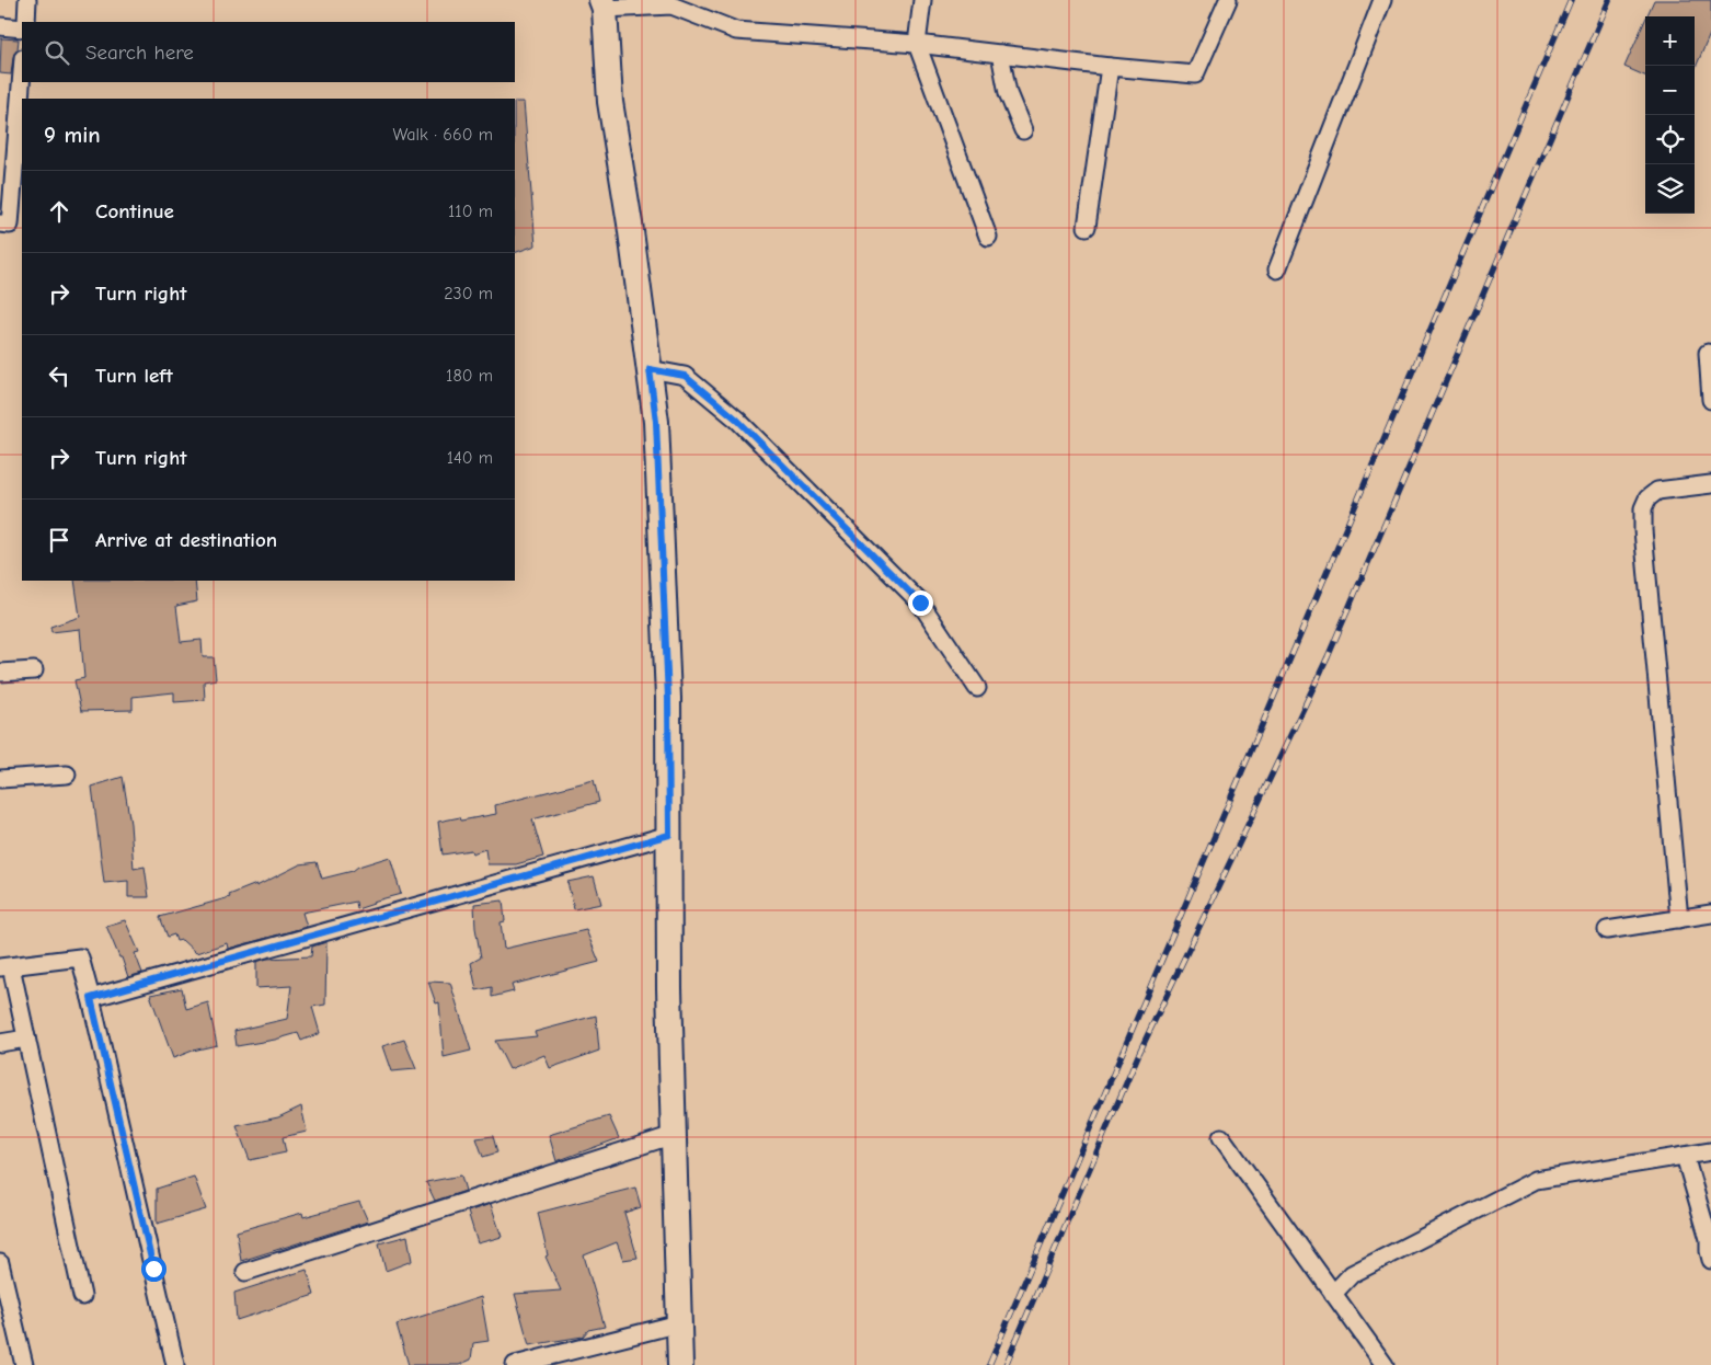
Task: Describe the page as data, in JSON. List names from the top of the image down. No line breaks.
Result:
{"page":{"map_buttons":["+","−"],"search":"Search here","heading":["9 min","Walk · 660 m"],"list":[["Continue","110 m"],["Turn right","230 m"],["Turn left","180 m"],["Turn right","140 m"],"Arrive at destination"]}}
